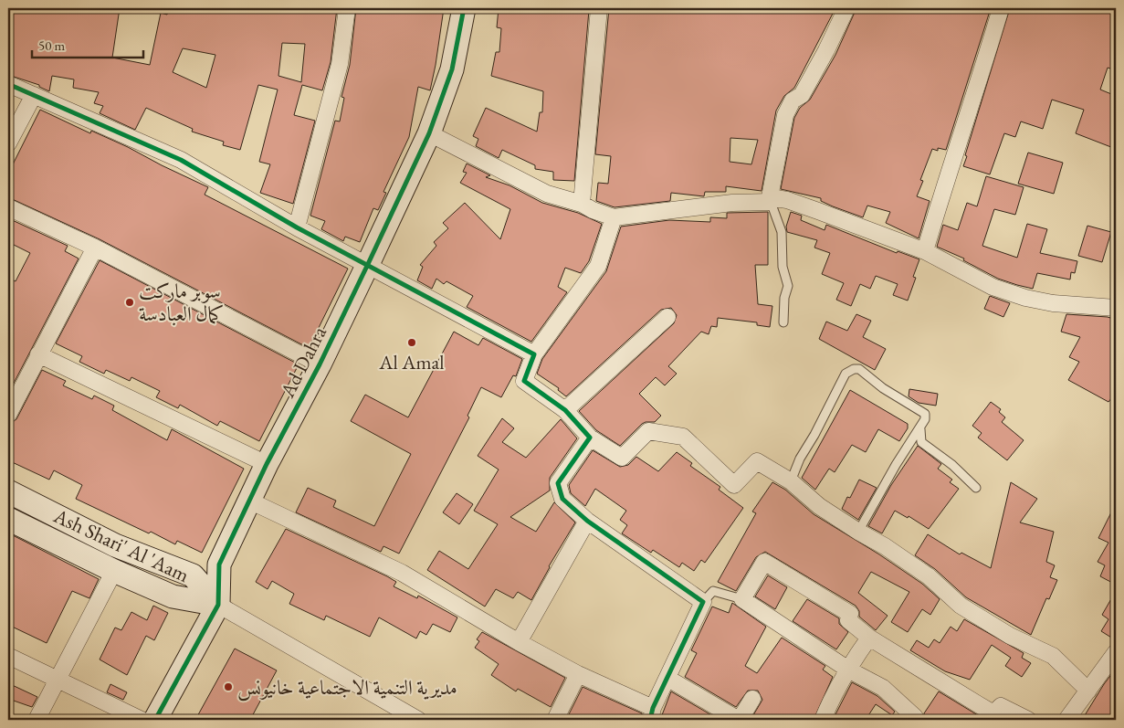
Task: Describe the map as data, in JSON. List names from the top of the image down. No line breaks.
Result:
{"streets":{"street":["Ad Dahra","Ash Shari' Al 'Aam"]},"crossings":[["Ad Dahra","Ash Shari' Al 'Aam"]],"places":["سوبر ماركت كمال العبادسة","Al Amal","مديرية التنمية الاجتماعية خانيونس"],"scale_bar":"50 m"}
